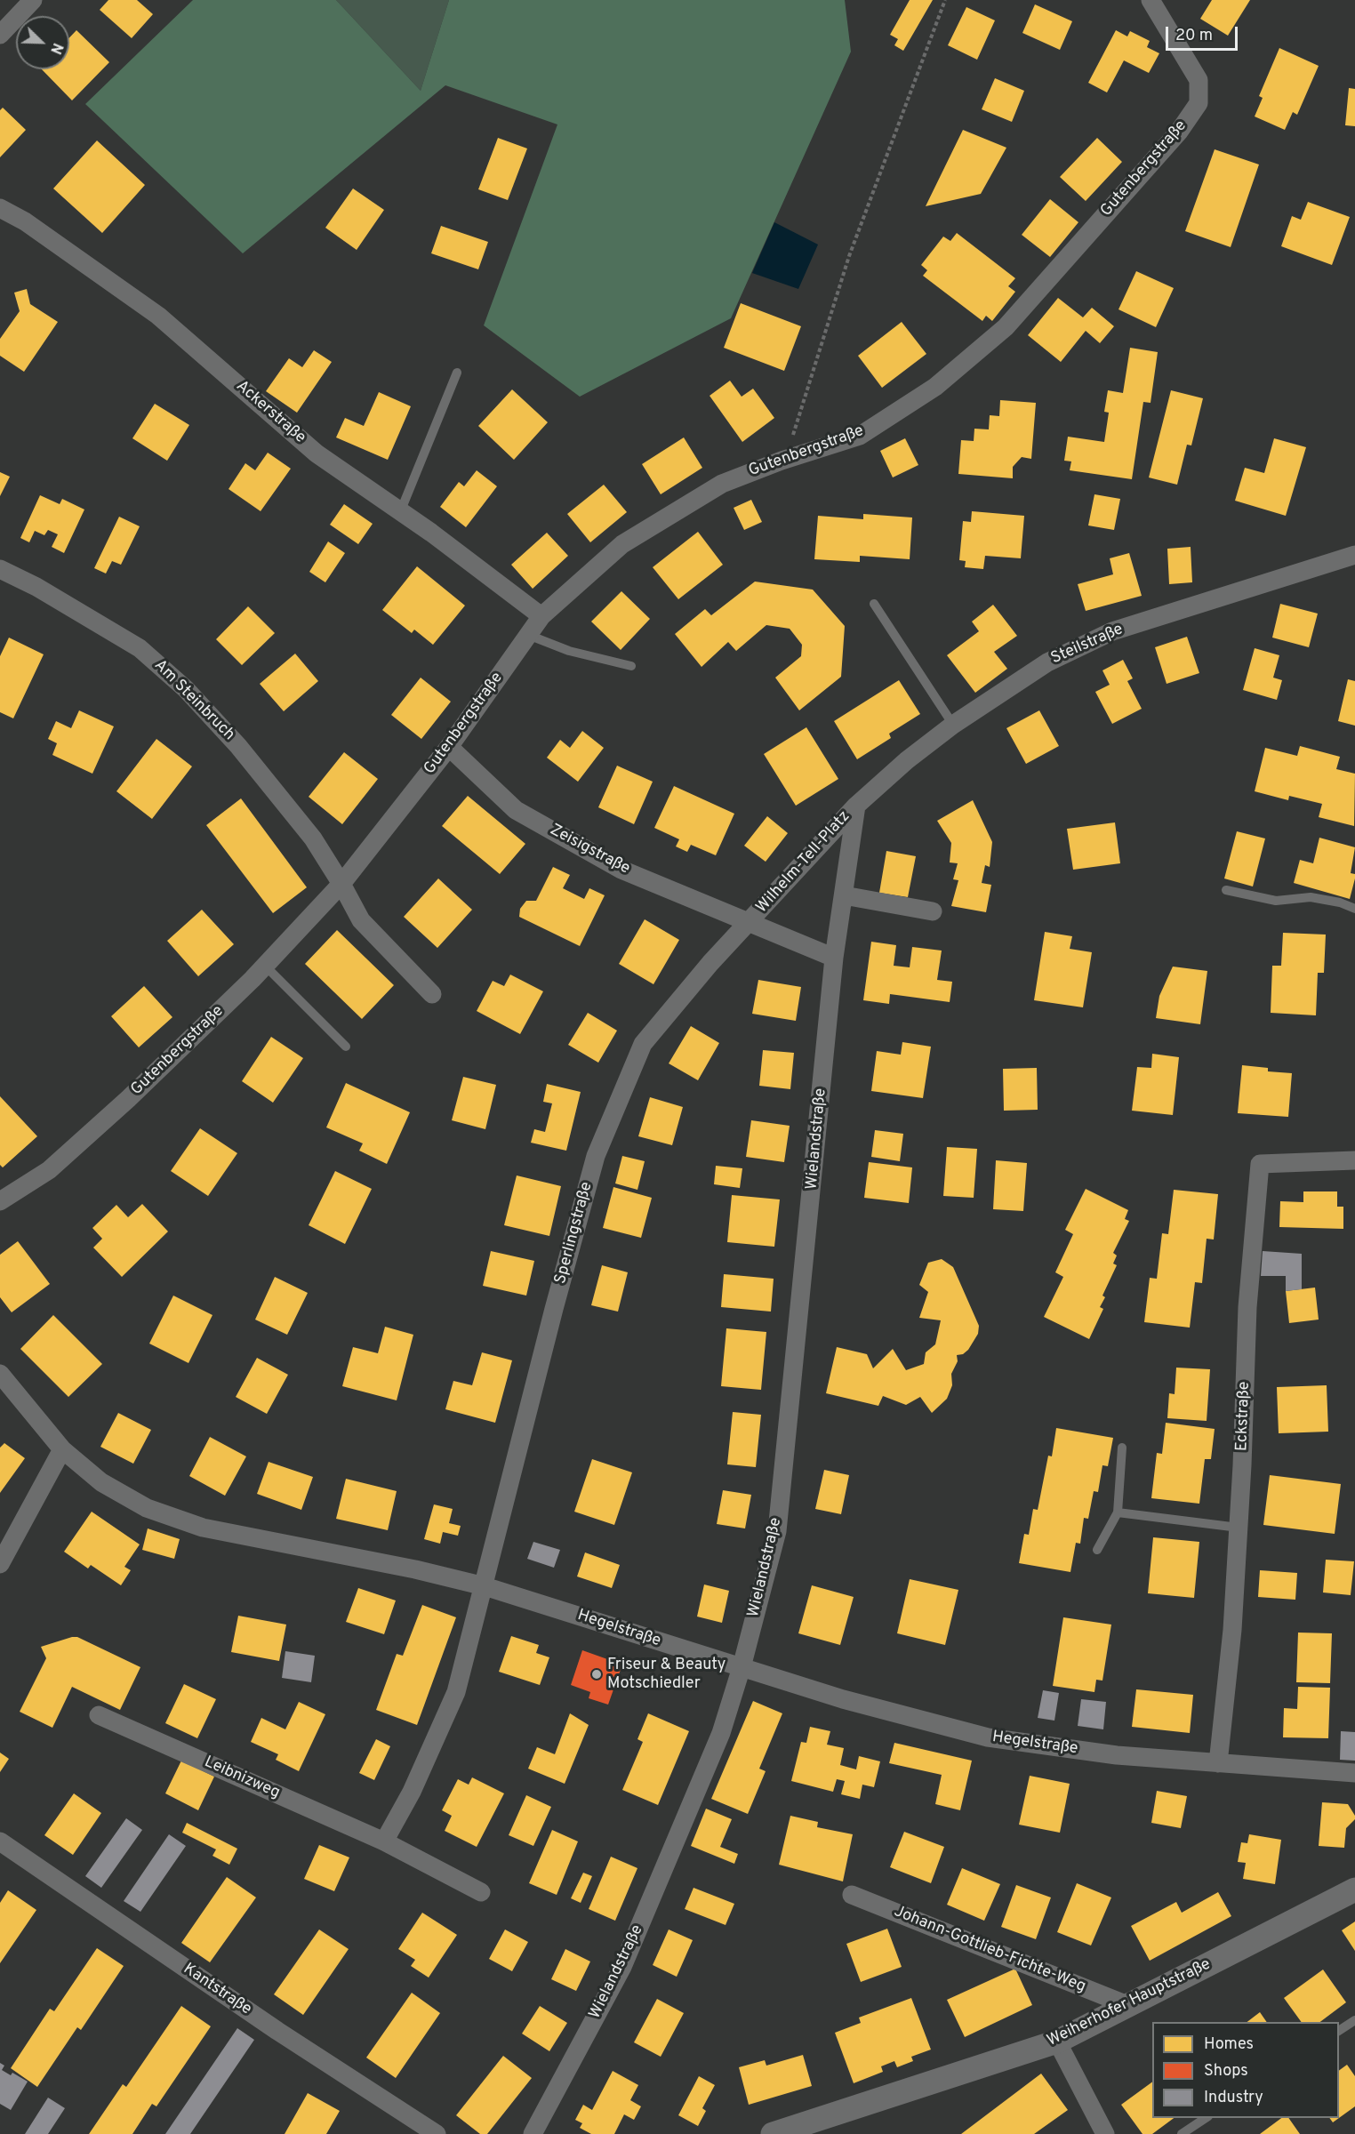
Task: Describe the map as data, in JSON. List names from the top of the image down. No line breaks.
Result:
{"streets":{"street":["Gutenbergstraße","Ackerstraße","Steilstraße","Am Steinbruch","Zeisigstraße","Wilhelm-Tell-Platz","Wielandstraße","Sperlingstraße","Eckstraße","Hegelstraße","Leibnizweg","Johann-Gottlieb-Fichte-Weg","Kantstraße","Weiherhofer Hauptstraße"]},"crossings":[["Gutenbergstraße","Ackerstraße"],["Gutenbergstraße","Am Steinbruch"],["Gutenbergstraße","Zeisigstraße"],["Steilstraße","Wilhelm-Tell-Platz"],["Zeisigstraße","Wilhelm-Tell-Platz"],["Zeisigstraße","Sperlingstraße"],["Wilhelm-Tell-Platz","Wielandstraße"],["Wilhelm-Tell-Platz","Sperlingstraße"],["Wielandstraße","Hegelstraße"],["Sperlingstraße","Hegelstraße"],["Eckstraße","Hegelstraße"],["Johann-Gottlieb-Fichte-Weg","Weiherhofer Hauptstraße"]],"places":["Friseur & Beauty Motschiedler"],"legend":["Homes","Shops","Industry"],"scale_bar":"20 m","north":"bottom right"}
